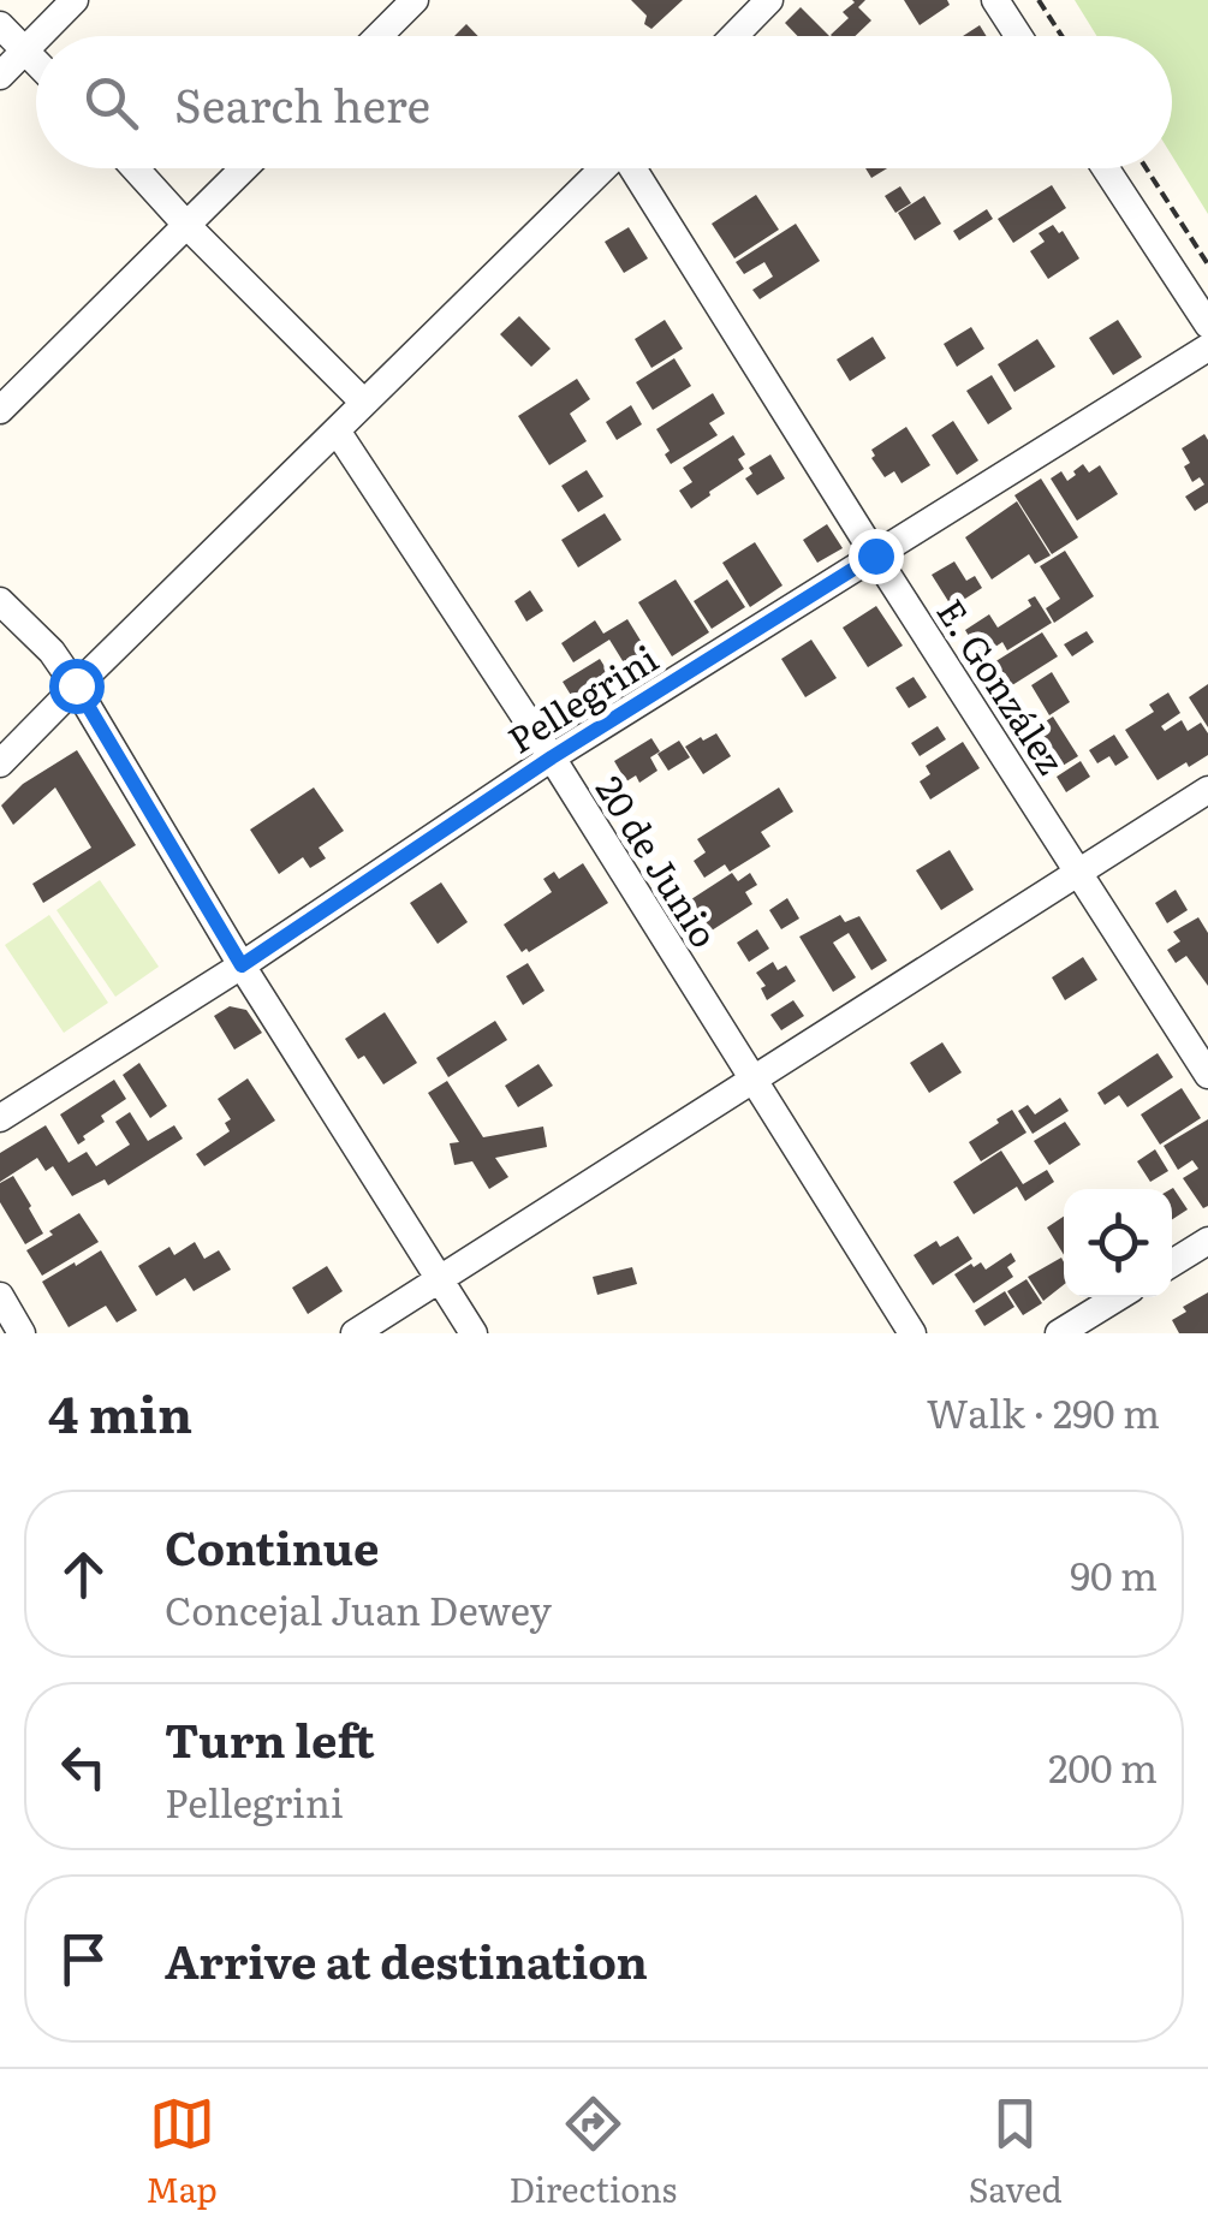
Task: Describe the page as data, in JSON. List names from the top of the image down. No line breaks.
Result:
{"streets":{"street":["E. González","Pellegrini","20 de Junio"]},"crossings":[["E. González","Pellegrini"],["Pellegrini","20 de Junio"]],"page":{"search":"Search here","heading":["4 min","Walk · 290 m"],"list":[["Continue","Concejal Juan Dewey","90 m"],["Turn left","Pellegrini","200 m"],"Arrive at destination"],"nav":["Map","Directions","Saved"]}}
